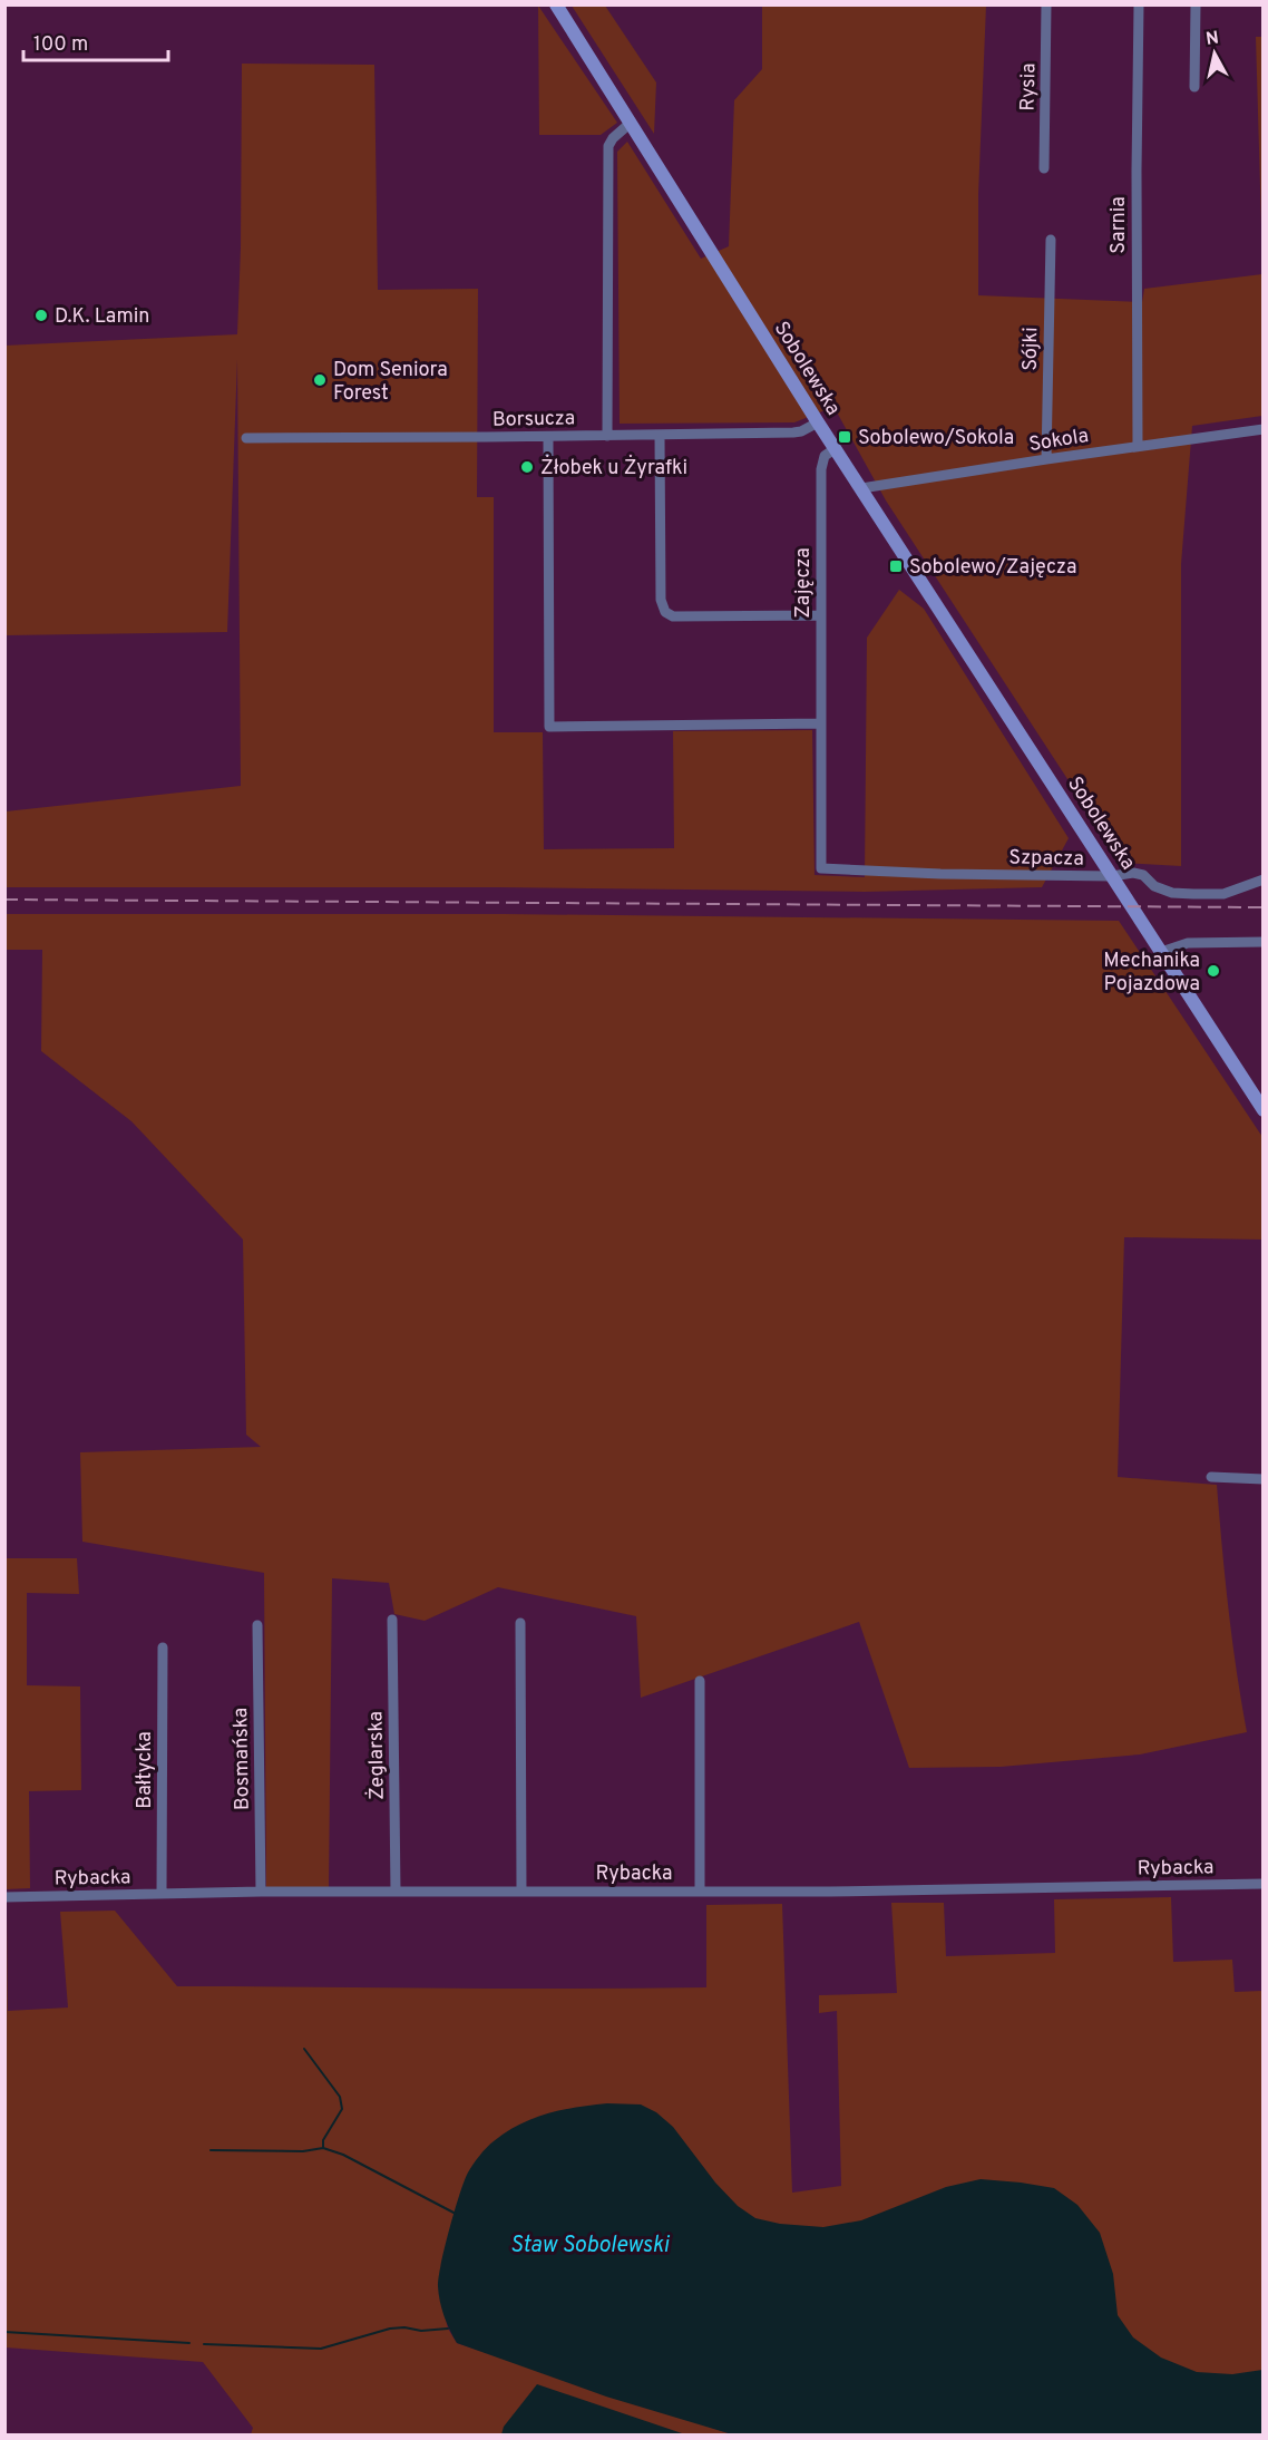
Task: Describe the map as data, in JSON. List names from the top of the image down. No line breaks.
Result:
{"streets":{"street":["Rysia","Sarnia","Sójki","Sobolewska","Borsucza","Sokola","Zajęcza","Szpacza","Żeglarska","Bosmańska","Bałtycka","Rybacka"]},"crossings":[["Sarnia","Sokola"],["Sójki","Sokola"],["Sobolewska","Borsucza"],["Sobolewska","Sokola"],["Sobolewska","Zajęcza"],["Sobolewska","Szpacza"],["Zajęcza","Szpacza"],["Żeglarska","Rybacka"],["Bosmańska","Rybacka"],["Bałtycka","Rybacka"]],"water":["Staw Sobolewski"],"places":{"other":["D.K. Lamin","Dom Seniora Forest","Żłobek u Żyrafki","Mechanika Pojazdowa"],"transit":["Sobolewo/Sokola","Sobolewo/Zajęcza"]},"scale_bar":"100 m","north":"top"}
